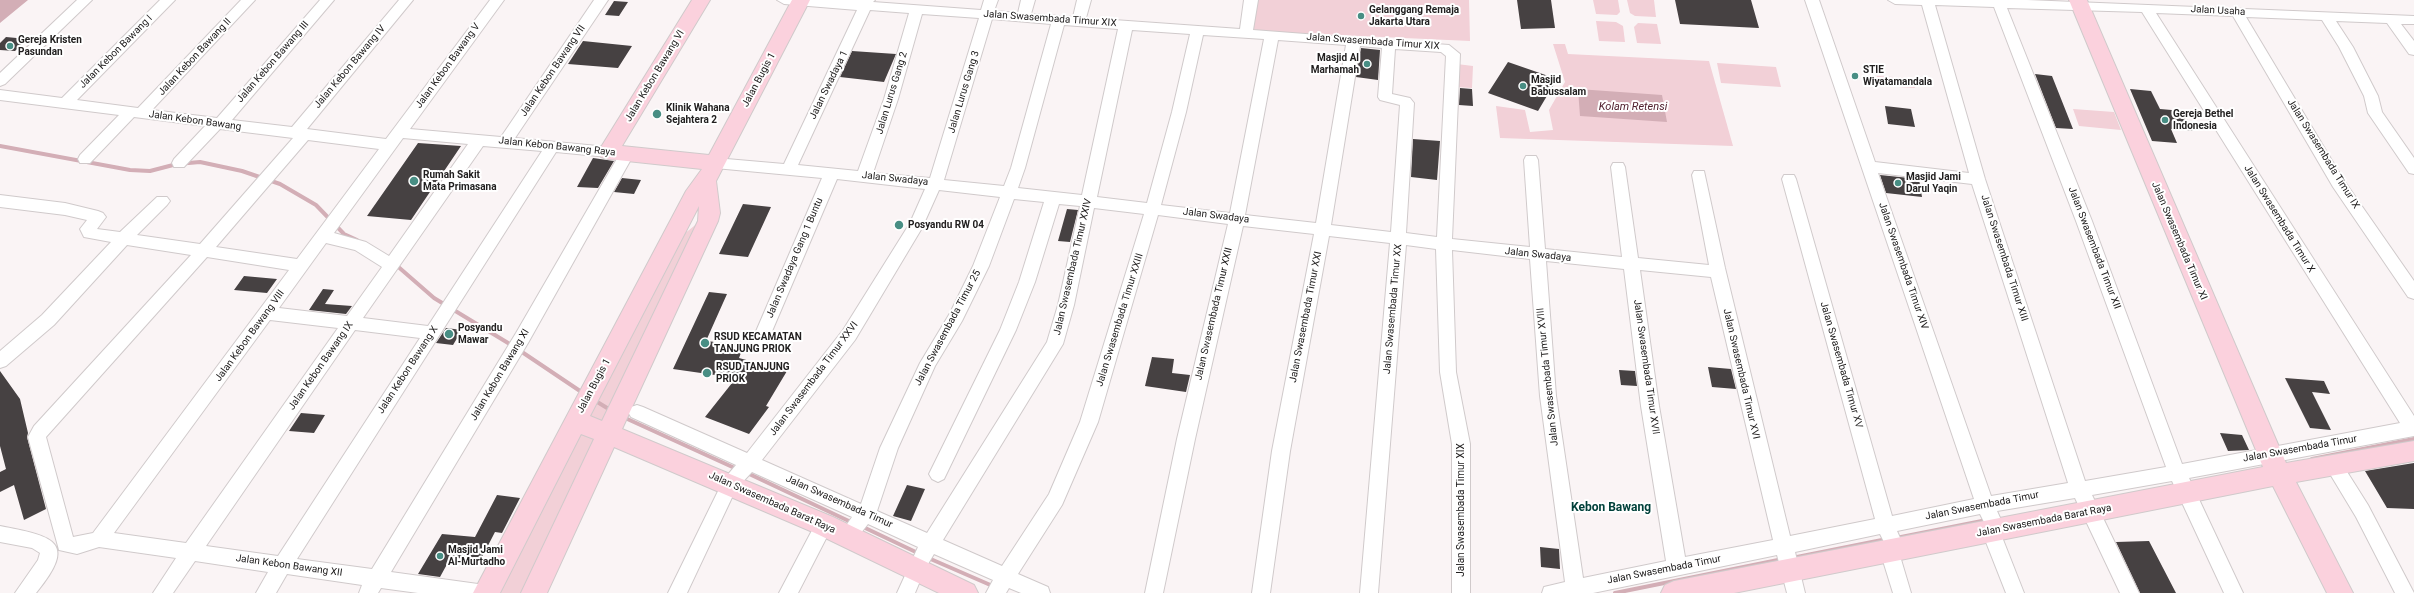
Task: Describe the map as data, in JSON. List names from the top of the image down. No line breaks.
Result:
{"streets":{"street":["Jalan Usaha","Jalan Swasembada Timur XIX","Jalan Kebon Bawang I","Jalan Kebon Bawang II","Jalan Kebon Bawang III","Jalan Kebon Bawang V","Jalan Kebon Bawang IV","Jalan Kebon Bawang VII","Jalan Kebon Bawang VI","Jalan Bugis 1","Jalan Swadaya 1","Jalan Lurus Gang 3","Jalan Lurus Gang 2","Jalan Kebon Bawang","Jalan Kebon Bawang Raya","Jalan Swasembada Timur IX","Jalan Swadaya","Jalan Swasembada Timur X","Jalan Swasembada Timur XI","Jalan Swasembada Timur XII","Jalan Swadaya Gang 1 Buntu","Jalan Swasembada Timur XIII","Jalan Swasembada Timur XIV","Jalan Swasembada Timur XXIV","Jalan Swasembada Timur XX","Jalan Swasembada Timur XXII","Jalan Swasembada Timur XXI","Jalan Swasembada Timur XXIII","Jalan Swasembada Timur 25","Jalan Kebon Bawang VIII","Jalan Swasembada Timur XV","Jalan Kebon Bawang IX","Jalan Swasembada Timur XVII","Jalan Kebon Bawang X","Jalan Swasembada Timur XVI","Jalan Kebon Bawang XI","Jalan Swasembada Timur XVIII","Jalan Swasembada Timur XXVI","Jalan Swasembada Timur","Jalan Swasembada Barat Raya","Jalan Kebon Bawang XII"]},"crossings":[["Jalan Usaha","Jalan Swasembada Timur IX"],["Jalan Usaha","Jalan Swasembada Timur X"],["Jalan Usaha","Jalan Swasembada Timur XI"],["Jalan Usaha","Jalan Swasembada Timur XII"],["Jalan Usaha","Jalan Swasembada Timur XIII"],["Jalan Swasembada Timur XIX","Jalan Bugis 1"],["Jalan Swasembada Timur XIX","Jalan Swadaya 1"],["Jalan Swasembada Timur XIX","Jalan Lurus Gang 3"],["Jalan Swasembada Timur XIX","Jalan Lurus Gang 2"],["Jalan Swasembada Timur XIX","Jalan Swadaya"],["Jalan Swasembada Timur XIX","Jalan Swasembada Timur XXIV"],["Jalan Swasembada Timur XIX","Jalan Swasembada Timur XX"],["Jalan Swasembada Timur XIX","Jalan Swasembada Timur XXII"],["Jalan Swasembada Timur XIX","Jalan Swasembada Timur XXI"],["Jalan Swasembada Timur XIX","Jalan Swasembada Timur XXIII"],["Jalan Swasembada Timur XIX","Jalan Swasembada Timur 25"],["Jalan Kebon Bawang I","Jalan Kebon Bawang"],["Jalan Kebon Bawang II","Jalan Kebon Bawang"],["Jalan Kebon Bawang III","Jalan Kebon Bawang"],["Jalan Kebon Bawang V","Jalan Kebon Bawang Raya"],["Jalan Kebon Bawang V","Jalan Kebon Bawang VIII"],["Jalan Kebon Bawang IV","Jalan Kebon Bawang"],["Jalan Kebon Bawang IV","Jalan Kebon Bawang VIII"],["Jalan Kebon Bawang IV","Jalan Kebon Bawang XII"],["Jalan Kebon Bawang VII","Jalan Kebon Bawang Raya"],["Jalan Kebon Bawang VI","Jalan Kebon Bawang Raya"],["Jalan Kebon Bawang VI","Jalan Kebon Bawang XI"],["Jalan Bugis 1","Jalan Kebon Bawang Raya"],["Jalan Bugis 1","Jalan Swadaya"],["Jalan Bugis 1","Jalan Swasembada Barat Raya"],["Jalan Swadaya 1","Jalan Swadaya"],["Jalan Lurus Gang 3","Jalan Swadaya"],["Jalan Lurus Gang 3","Jalan Swasembada Timur XXVI"],["Jalan Lurus Gang 2","Jalan Swadaya"],["Jalan Kebon Bawang","Jalan Kebon Bawang VIII"],["Jalan Kebon Bawang Raya","Jalan Swadaya"],["Jalan Kebon Bawang Raya","Jalan Kebon Bawang VIII"],["Jalan Kebon Bawang Raya","Jalan Kebon Bawang IX"],["Jalan Kebon Bawang Raya","Jalan Kebon Bawang X"],["Jalan Kebon Bawang Raya","Jalan Kebon Bawang XI"],["Jalan Swadaya","Jalan Swadaya Gang 1 Buntu"],["Jalan Swadaya","Jalan Swasembada Timur XXIV"],["Jalan Swadaya","Jalan Swasembada Timur XX"],["Jalan Swadaya","Jalan Swasembada Timur XXII"],["Jalan Swadaya","Jalan Swasembada Timur XXI"],["Jalan Swadaya","Jalan Swasembada Timur XXIII"],["Jalan Swadaya","Jalan Swasembada Timur 25"],["Jalan Swadaya","Jalan Swasembada Timur XVII"],["Jalan Swadaya","Jalan Swasembada Timur XVI"],["Jalan Swadaya","Jalan Swasembada Timur XVIII"],["Jalan Swadaya","Jalan Swasembada Timur XXVI"],["Jalan Swasembada Timur X","Jalan Swasembada Timur"],["Jalan Swasembada Timur X","Jalan Swasembada Barat Raya"],["Jalan Swasembada Timur XI","Jalan Swasembada Timur"],["Jalan Swasembada Timur XI","Jalan Swasembada Barat Raya"],["Jalan Swasembada Timur XII","Jalan Swasembada Barat Raya"],["Jalan Swasembada Timur XIII","Jalan Swasembada Barat Raya"],["Jalan Swasembada Timur XIV","Jalan Swasembada Timur"],["Jalan Swasembada Timur XIV","Jalan Swasembada Barat Raya"],["Jalan Swasembada Timur XXIV","Jalan Swasembada Barat Raya"],["Jalan Swasembada Timur 25","Jalan Swasembada Timur"],["Jalan Swasembada Timur 25","Jalan Swasembada Barat Raya"],["Jalan Kebon Bawang VIII","Jalan Kebon Bawang XII"],["Jalan Swasembada Timur XV","Jalan Swasembada Timur"],["Jalan Swasembada Timur XV","Jalan Swasembada Barat Raya"],["Jalan Kebon Bawang IX","Jalan Kebon Bawang XII"],["Jalan Swasembada Timur XVII","Jalan Swasembada Timur"],["Jalan Kebon Bawang X","Jalan Kebon Bawang XII"],["Jalan Swasembada Timur XVI","Jalan Swasembada Timur"],["Jalan Swasembada Timur XVI","Jalan Swasembada Barat Raya"],["Jalan Kebon Bawang XI","Jalan Kebon Bawang XII"],["Jalan Swasembada Timur XVIII","Jalan Swasembada Timur"],["Jalan Swasembada Timur XXVI","Jalan Swasembada Timur"],["Jalan Swasembada Timur XXVI","Jalan Swasembada Barat Raya"],["Jalan Swasembada Timur","Jalan Swasembada Barat Raya"]],"districts":["Kebon Bawang"],"water":["Kolam Retensi"],"places":["Gelanggang Remaja Jakarta Utara","Gereja Kristen Pasundan","Masjid Al Marhamah","STIE Wiyatamandala","Masjid Babussalam","Klinik Wahana Sejahtera 2","Gereja Bethel Indonesia","Rumah Sakit Mata Primasana","Masjid Jami Darul Yaqin","Posyandu RW 04","Posyandu Mawar","RSUD KECAMATAN TANJUNG PRIOK","RSUD TANJUNG PRIOK","Masjid Jami Al-Murtadho"]}
